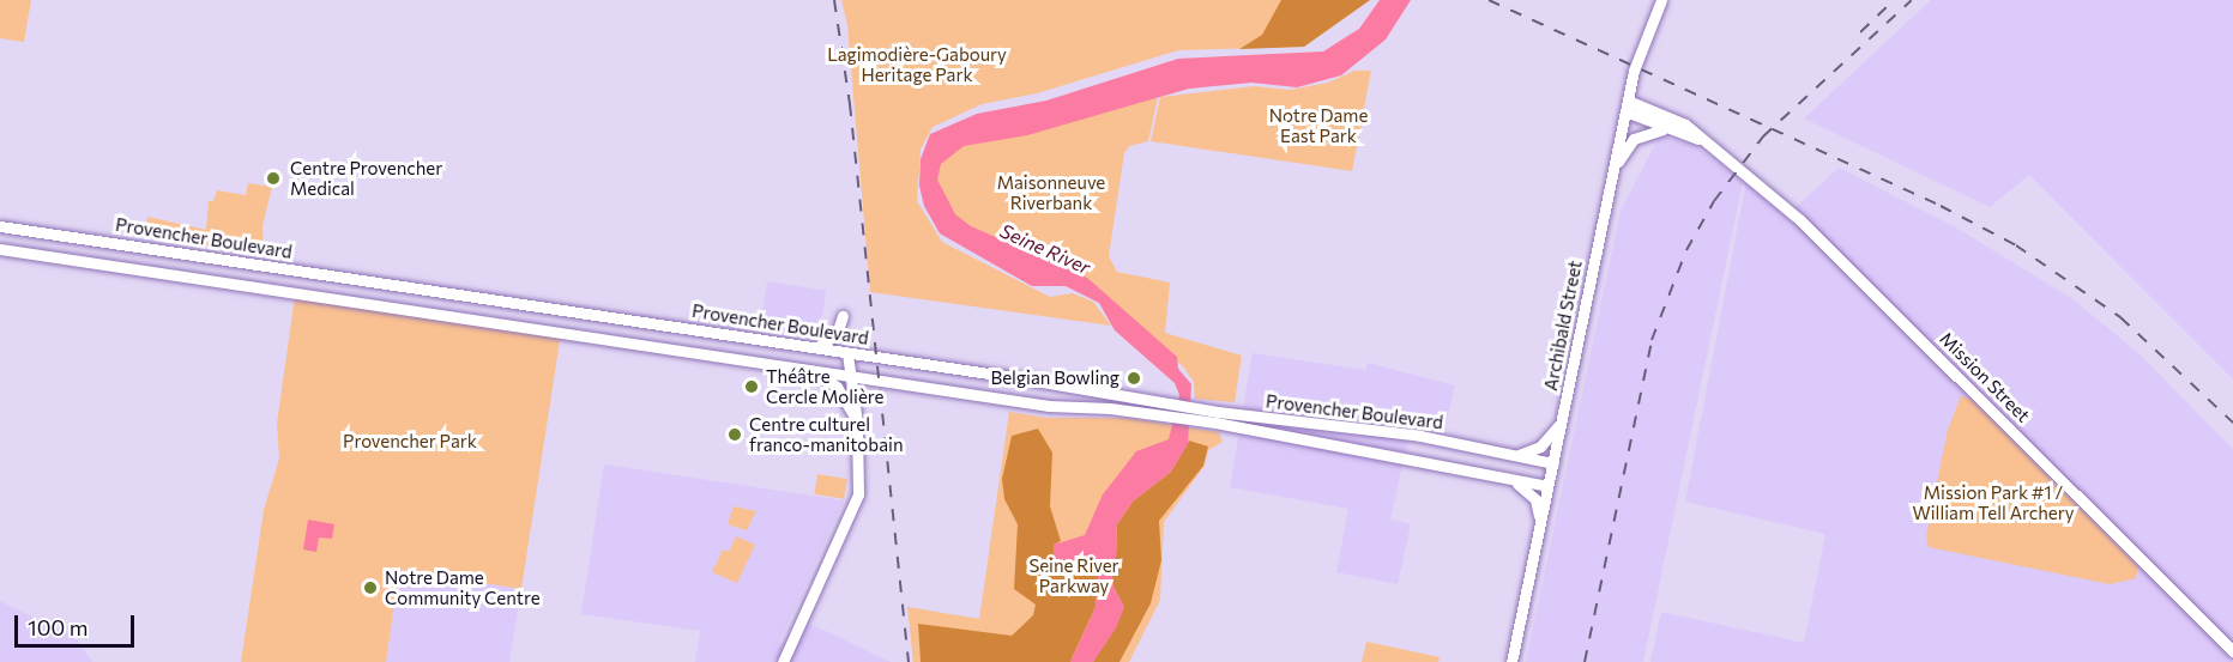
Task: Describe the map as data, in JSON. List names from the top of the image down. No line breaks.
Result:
{"streets":{"main road":["Provencher Boulevard","Archibald Street","Mission Street"]},"crossings":[["Provencher Boulevard","Archibald Street"],["Archibald Street","Mission Street"]],"water":["Seine River"],"parks":["Lagimodière-Gaboury Heritage Park","Notre Dame East Park","Maisonneuve Riverbank","Provencher Park","Mission Park #1 / William Tell Archery","Seine River Parkway"],"places":["Centre Provencher Medical","Belgian Bowling","Théâtre Cercle Molière","Centre culturel franco-manitobain","Notre Dame Community Centre"],"scale_bar":"100 m"}
